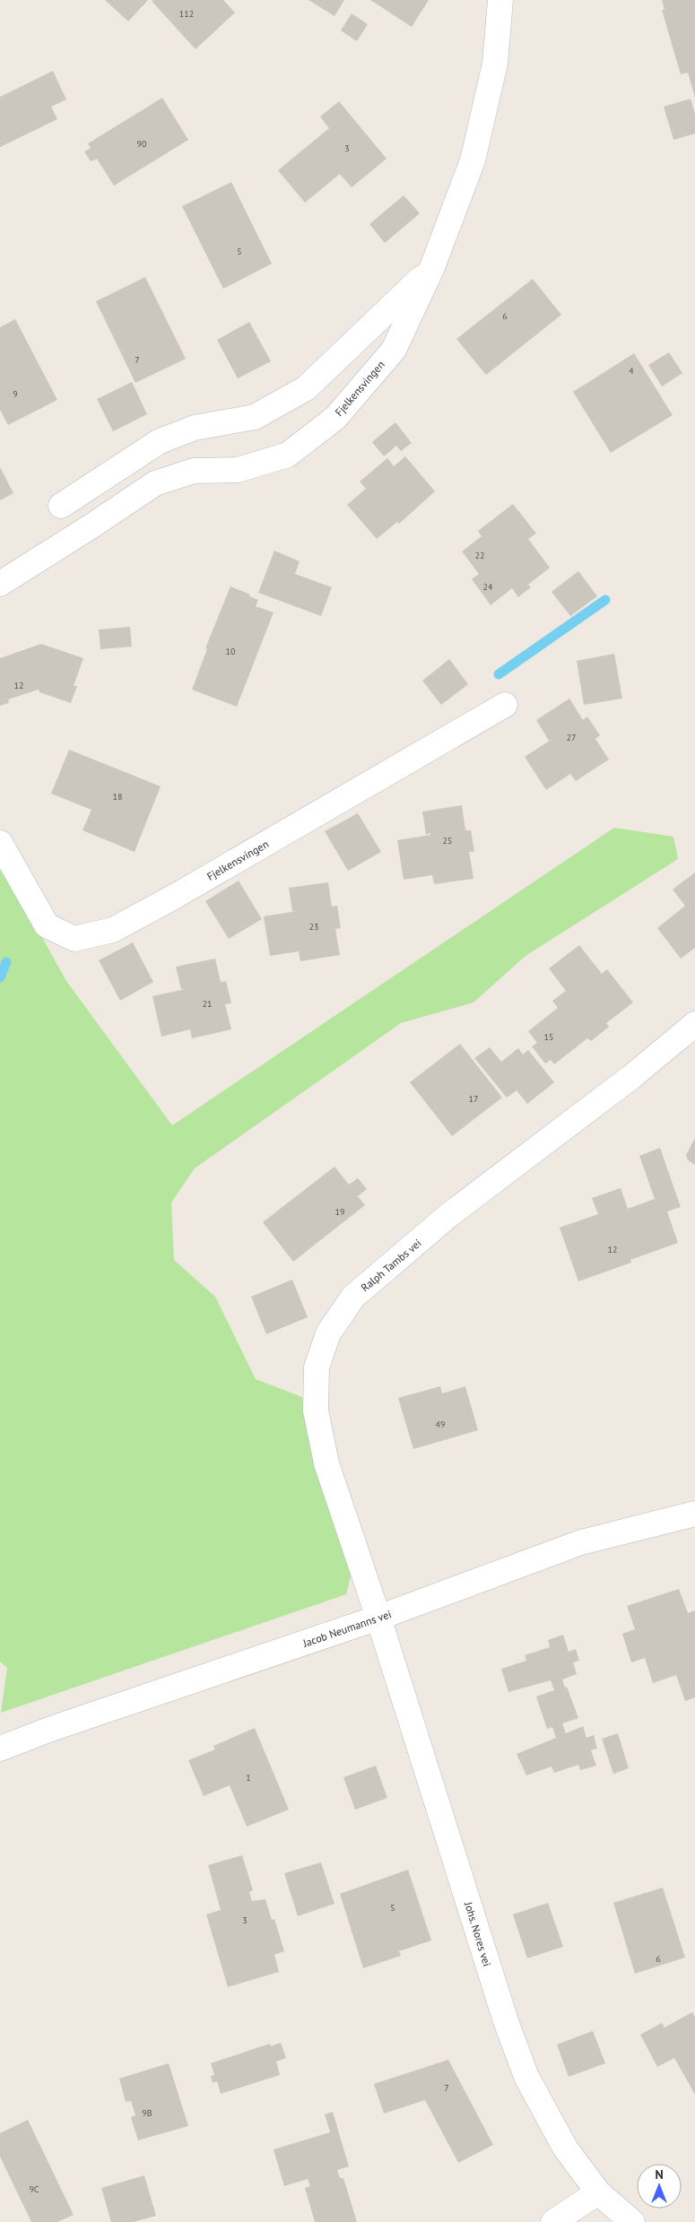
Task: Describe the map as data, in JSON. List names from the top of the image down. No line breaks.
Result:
{"streets":{"street":["Fjelkensvingen","Ralph Tambs vei","Jacob Neumanns vei","Johs. Nores vei"]},"crossings":[["Ralph Tambs vei","Jacob Neumanns vei"],["Ralph Tambs vei","Johs. Nores vei"],["Jacob Neumanns vei","Johs. Nores vei"]],"house_numbers":["112","90","3","5","6","7","4","9","22","24","10","12","27","18","25","23","21","15","17","19","12","49","1","5","3","6","7","9B","9C"],"north":"top"}
